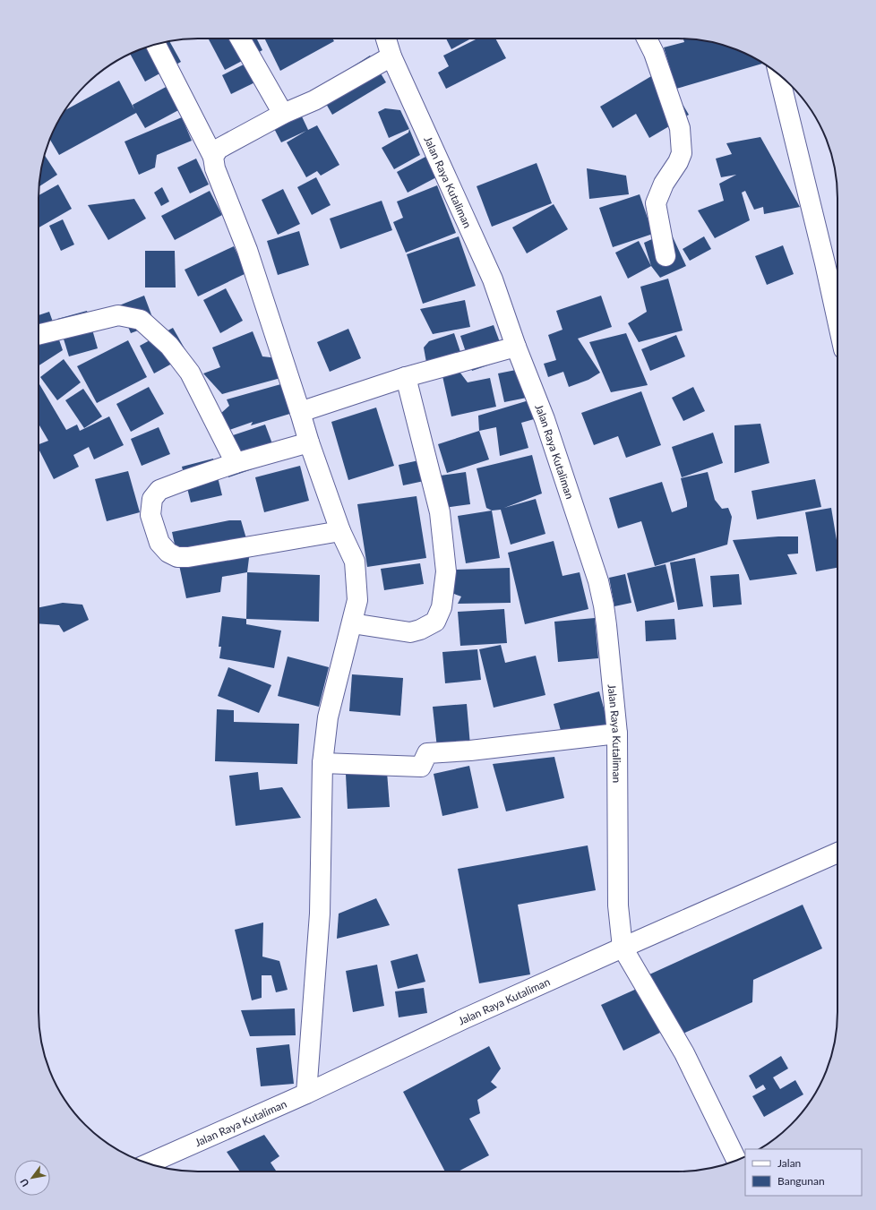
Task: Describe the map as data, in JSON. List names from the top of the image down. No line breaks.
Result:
{"streets":{"street":["Jalan Raya Kutaliman"]},"legend":["Jalan","Bangunan"],"north":"bottom left"}
